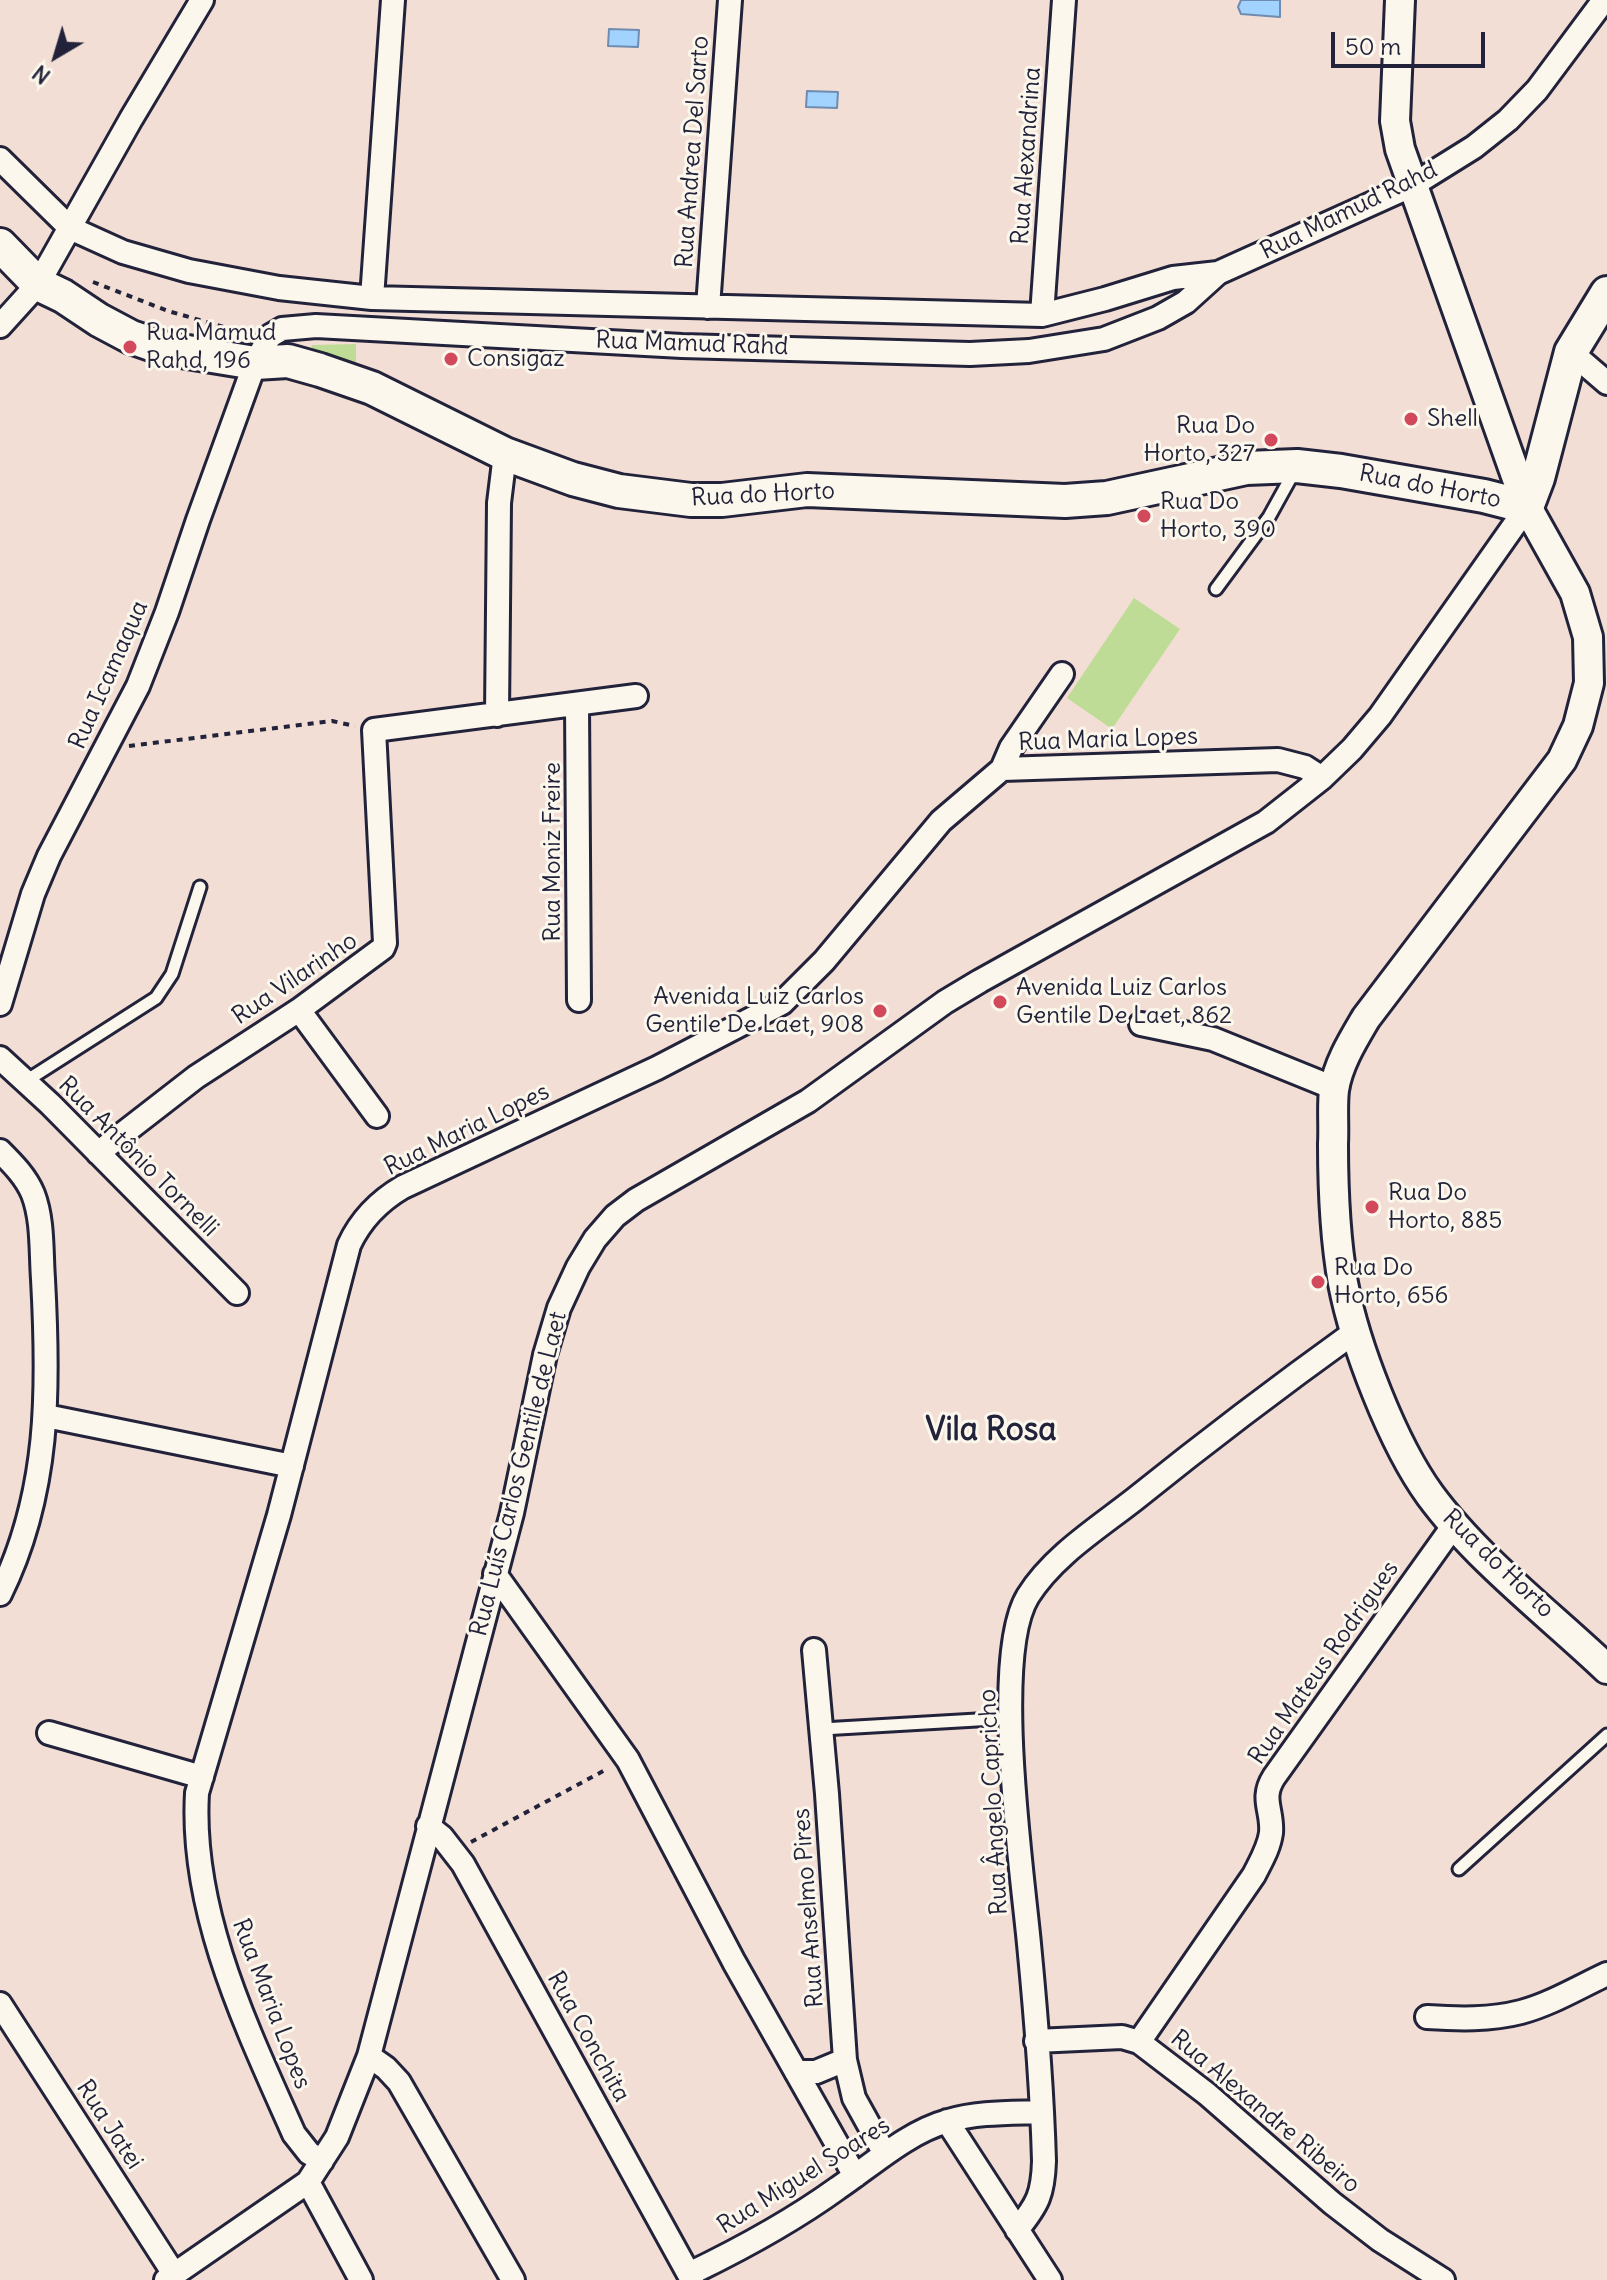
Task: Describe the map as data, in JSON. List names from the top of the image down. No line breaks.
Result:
{"streets":{"main road":["Rua do Horto","Rua Luís Carlos Gentile de Laet"],"street":["Rua Andrea Del Sarto","Rua Alexandrina","Rua Mamud Rahd","Rua Icamaqua","Rua Maria Lopes","Rua Moniz Freire","Rua Vilarinho","Rua Antônio Tornelli","Rua Mateus Rodrigues","Rua Ângelo Capricho","Rua Anselmo Pires","Rua Conchita","Rua Alexandre Ribeiro","Rua Jatei","Rua Miguel Soares"]},"crossings":[["Rua Andrea Del Sarto","Rua Mamud Rahd"],["Rua Alexandrina","Rua Mamud Rahd"],["Rua Mamud Rahd","Rua do Horto"],["Rua Mamud Rahd","Rua Icamaqua"],["Rua do Horto","Rua Icamaqua"],["Rua do Horto","Rua Luís Carlos Gentile de Laet"],["Rua do Horto","Rua Mateus Rodrigues"],["Rua do Horto","Rua Ângelo Capricho"],["Rua Maria Lopes","Rua Luís Carlos Gentile de Laet"],["Rua Vilarinho","Rua Antônio Tornelli"],["Rua Luís Carlos Gentile de Laet","Rua Conchita"],["Rua Luís Carlos Gentile de Laet","Rua Jatei"],["Rua Mateus Rodrigues","Rua Alexandre Ribeiro"],["Rua Ângelo Capricho","Rua Alexandre Ribeiro"],["Rua Ângelo Capricho","Rua Miguel Soares"],["Rua Anselmo Pires","Rua Miguel Soares"],["Rua Conchita","Rua Miguel Soares"]],"districts":["Vila Rosa"],"places":["Rua Mamud Rahd, 196","Consigaz","Shell","Rua Do Horto, 327","Rua Do Horto, 390","Avenida Luiz Carlos Gentile De Laet, 862","Avenida Luiz Carlos Gentile De Laet, 908","Rua Do Horto, 885","Rua Do Horto, 656"],"scale_bar":"50 m","north":"bottom left"}
